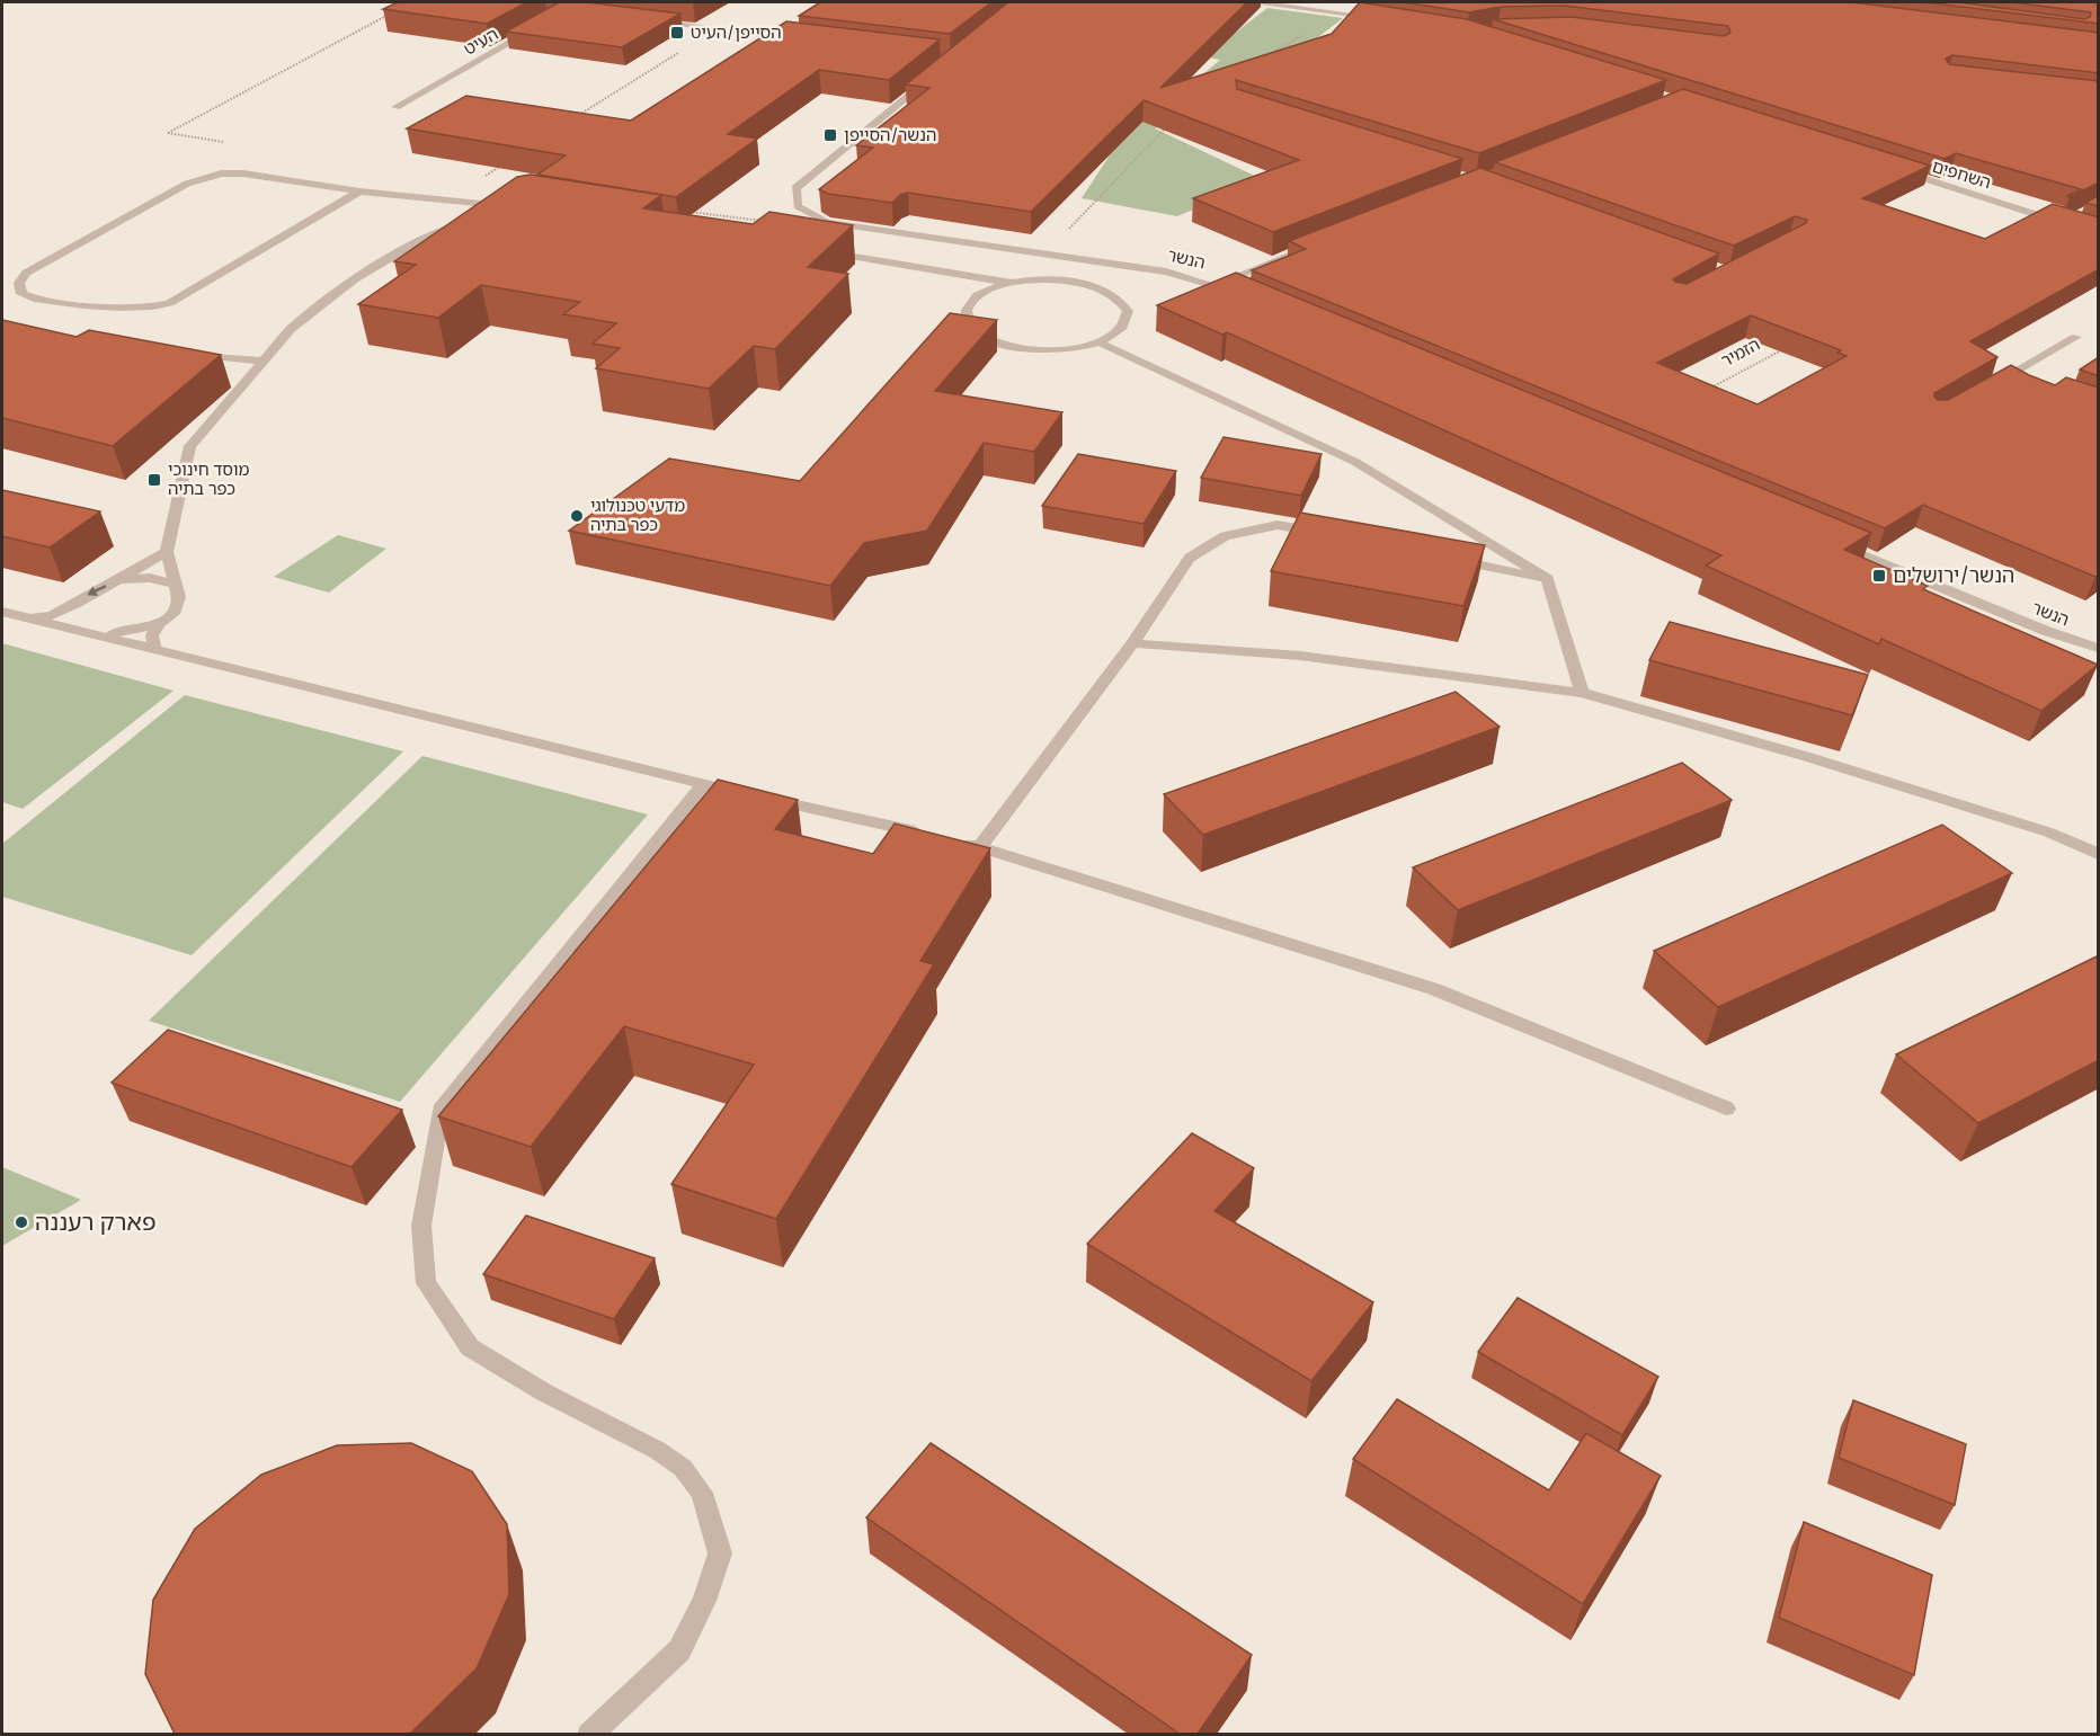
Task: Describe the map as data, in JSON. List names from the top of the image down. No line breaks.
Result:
{"streets":{"street":["העיט","השחפים","הנשר"],"path":["הזמיר"]},"places":{"transit":["הסייפן/העיט","הנשר/הסייפן","מוסד חינוכי כפר בתיה","הנשר/ירושלים"],"other":["מדעי טכנולוגי כפר בתיה","פארק רעננה"]}}
